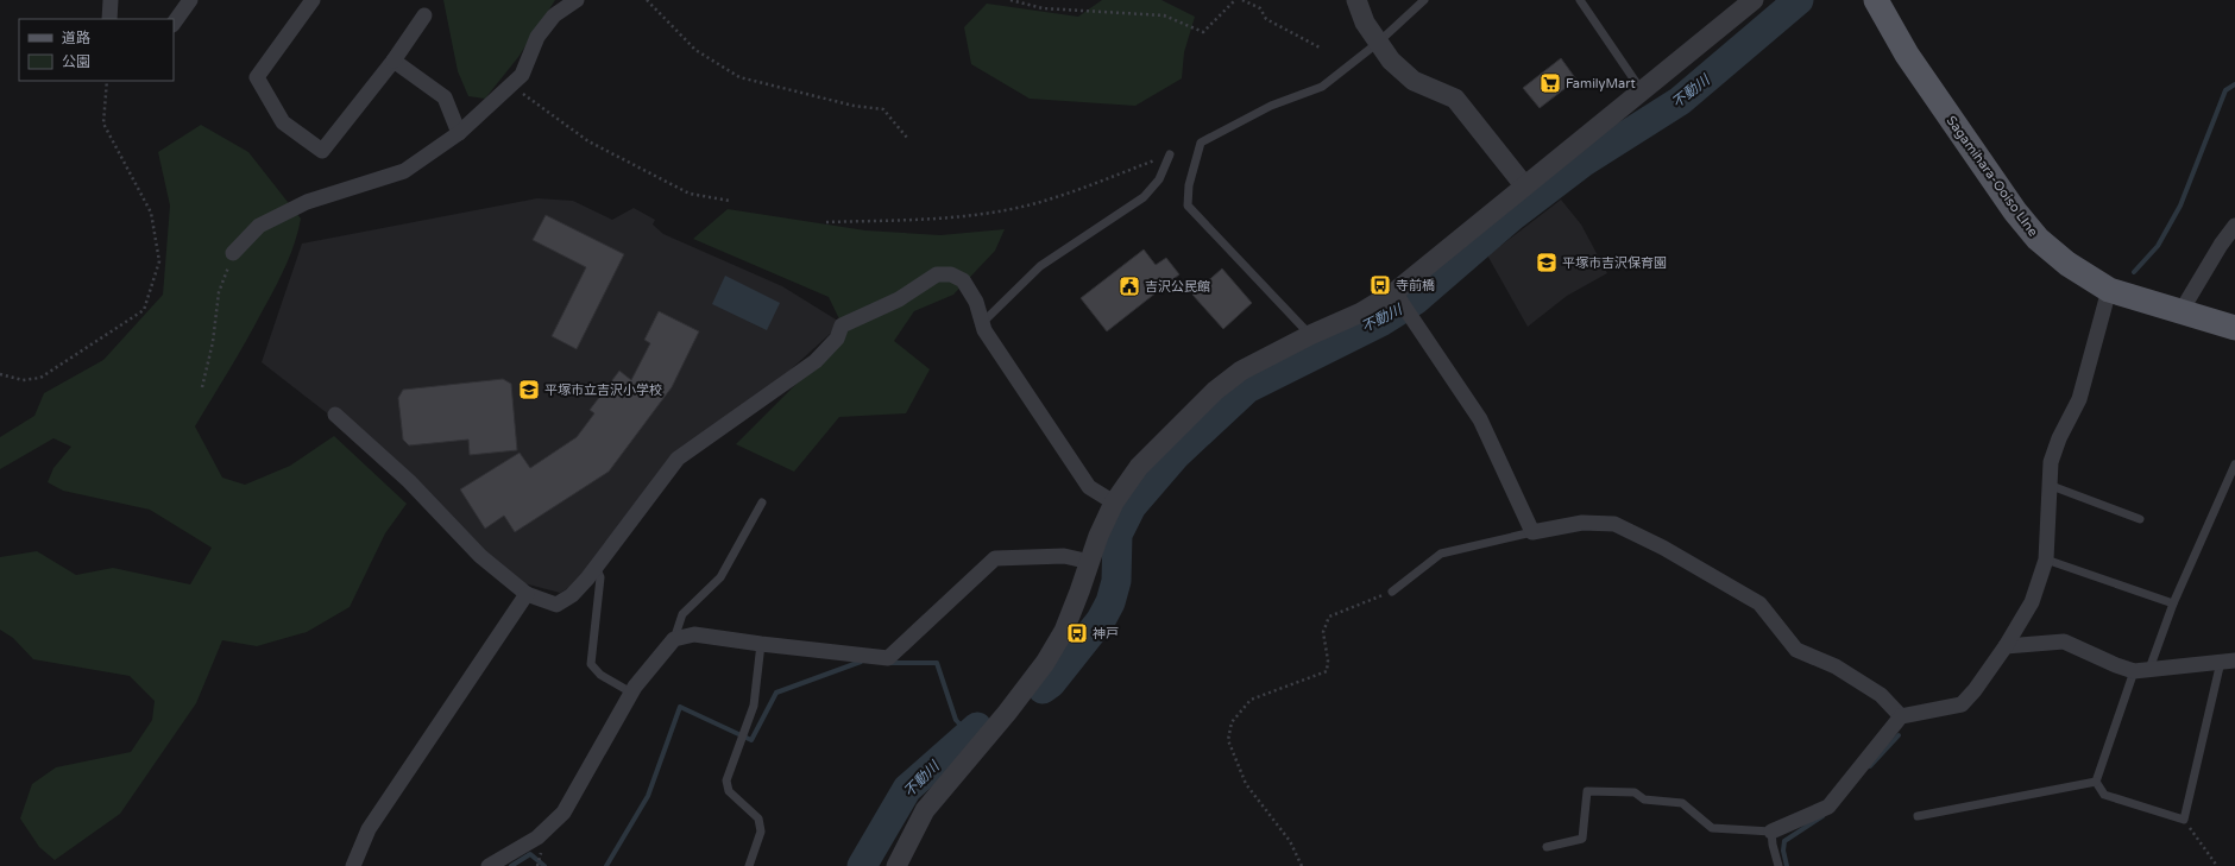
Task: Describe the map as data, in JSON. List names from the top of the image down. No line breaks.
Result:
{"streets":{"main road":["Sagamihara-Ooiso LIne"]},"water":["不動川"],"places":{"supermarket":["FamilyMart"],"school or university":["平塚市吉沢保育園","平塚市立吉沢小学校"],"bus stop":["寺前橋","神戸"],"public building":["吉沢公民館"]},"legend":["道路","公園"]}
